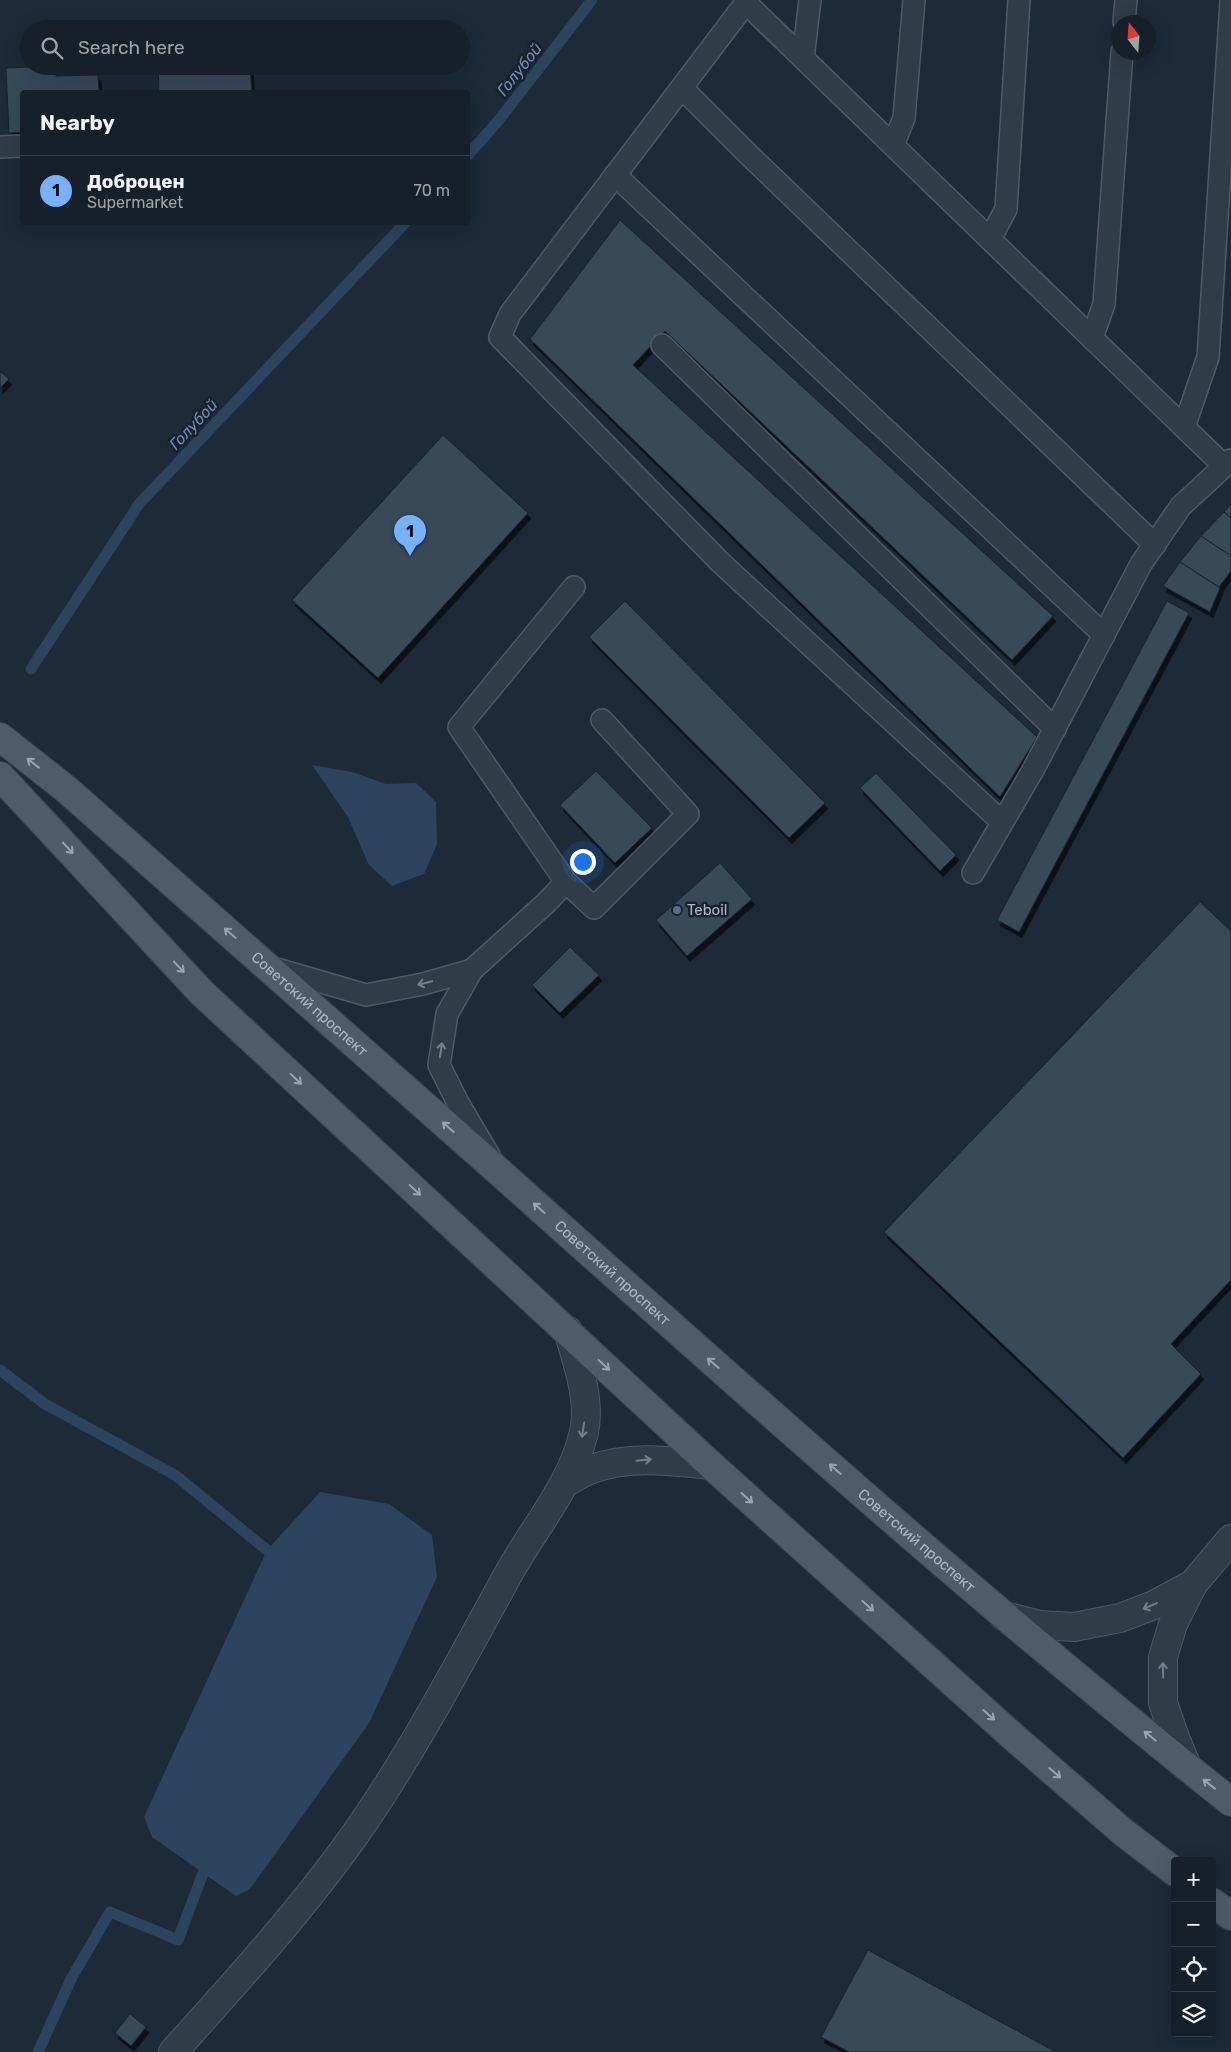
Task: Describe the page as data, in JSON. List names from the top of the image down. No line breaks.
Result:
{"streets":{"main road":["Советский проспект"]},"water":["Голубой"],"places":["Teboil"],"north":"top","page":{"search":"Search here","heading":"Nearby","list":[{"mark":"1","name":"Доброцен","note":"Supermarket","value":"70 m"}],"pins":"1","map_buttons":["+","−"]}}
